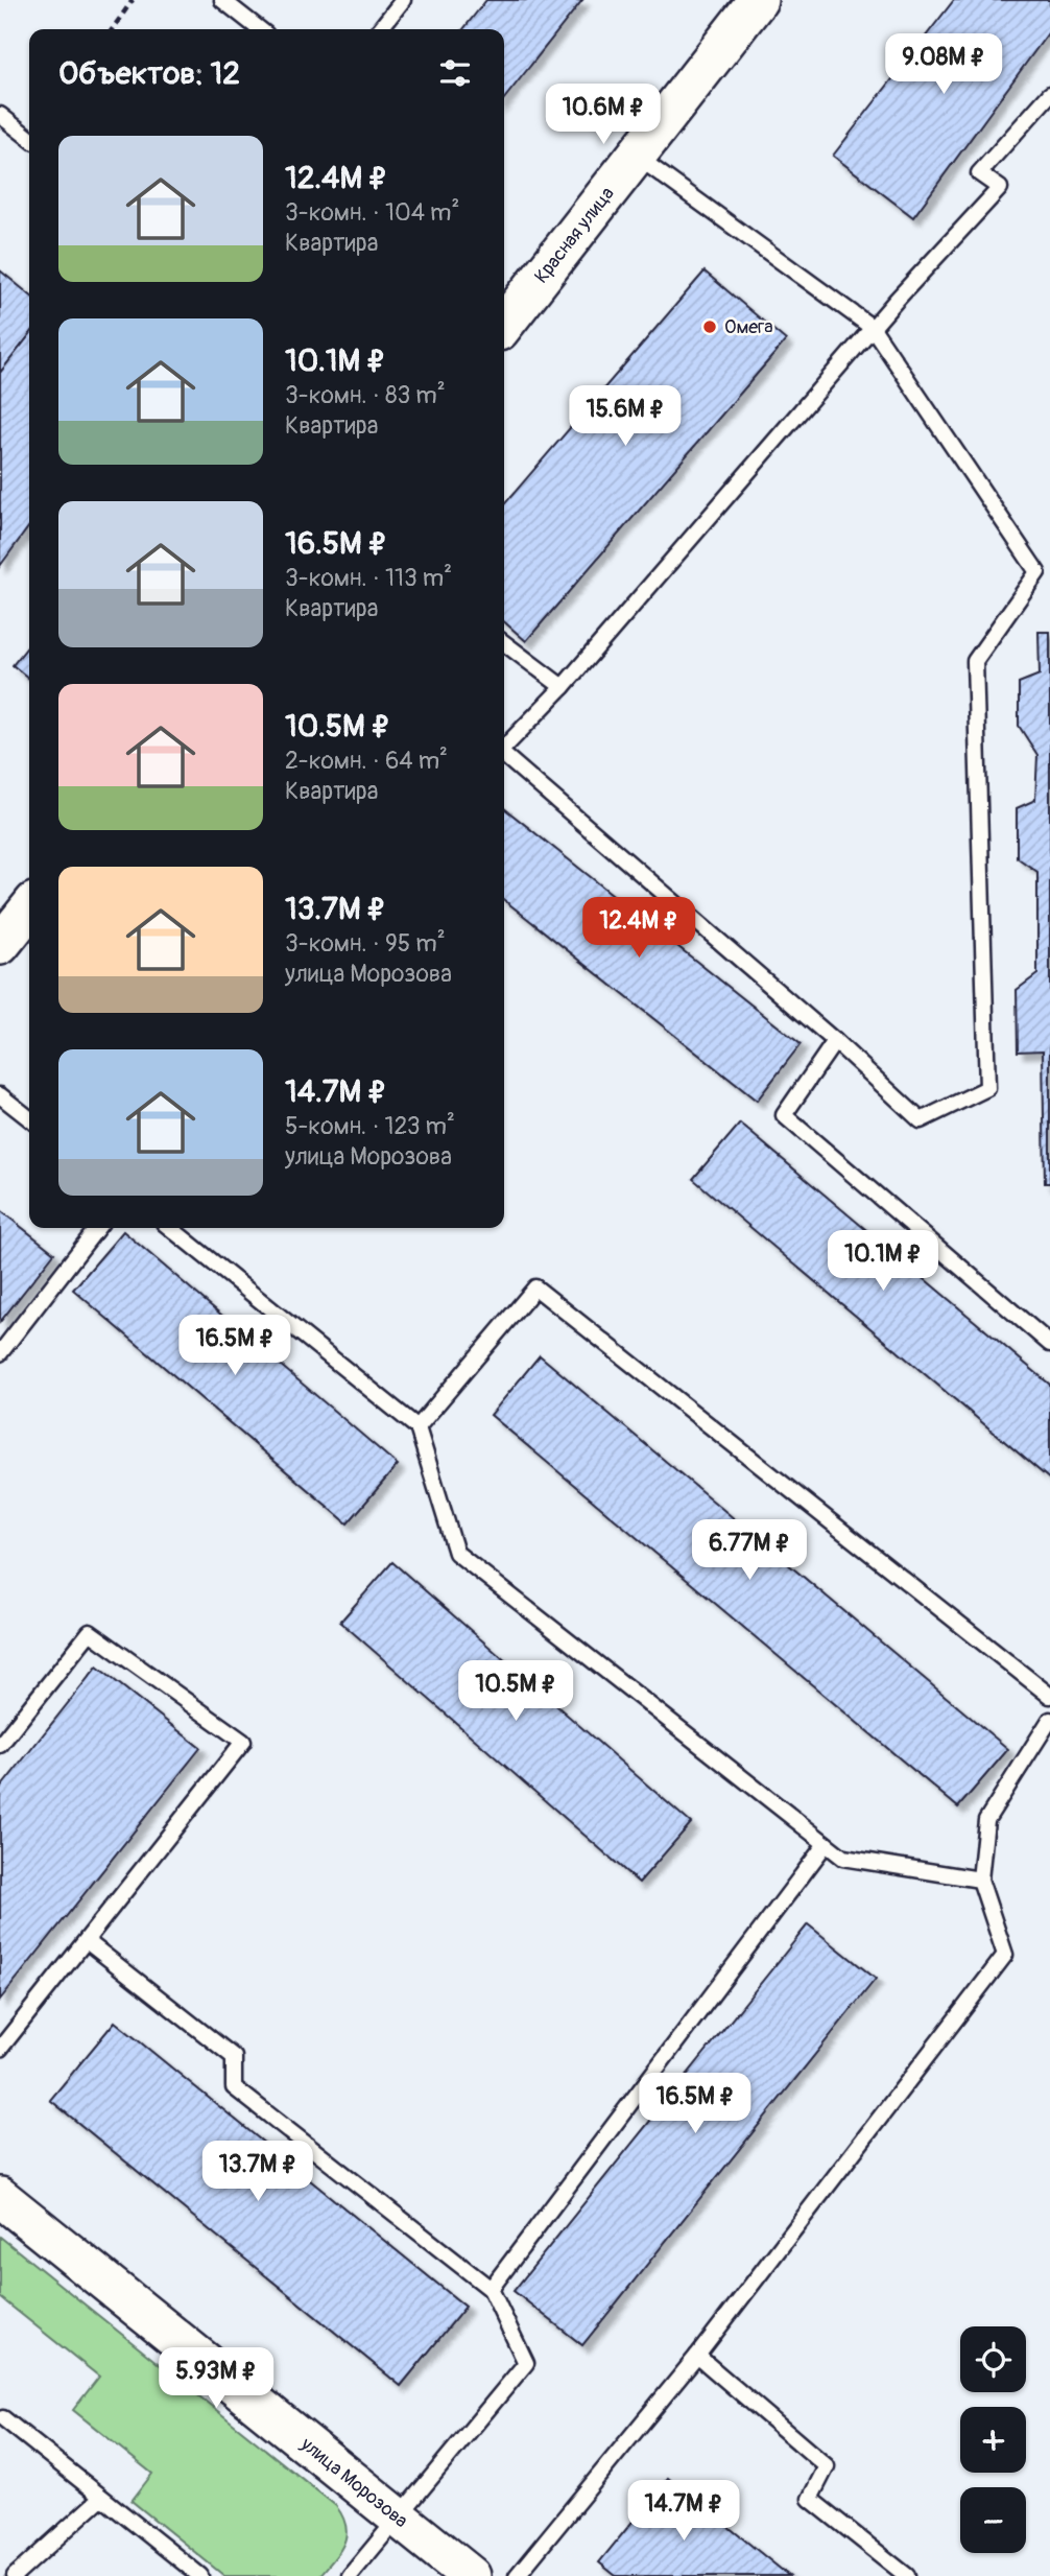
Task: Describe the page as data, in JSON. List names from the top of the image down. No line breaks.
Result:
{"streets":{"street":["Красная улица","улица Морозова"]},"places":["Омега"],"page":{"heading":"Объектов: 12","price":["9.08M ₽","10.6M ₽","15.6M ₽","12.4M ₽","10.1M ₽","16.5M ₽","6.77M ₽","10.5M ₽","16.5M ₽","13.7M ₽","5.93M ₽","14.7M ₽"],"list":[{"name":"12.4M ₽","note":"3-комн. · 104 m² · Квартира"},{"name":"10.1M ₽","note":"3-комн. · 83 m² · Квартира"},{"name":"16.5M ₽","note":"3-комн. · 113 m² · Квартира"},{"name":"10.5M ₽","note":"2-комн. · 64 m² · Квартира"},{"name":"13.7M ₽","note":"3-комн. · 95 m² · улица Морозова"},{"name":"14.7M ₽","note":"5-комн. · 123 m² · улица Морозова"}],"map_buttons":["+","−"]}}
